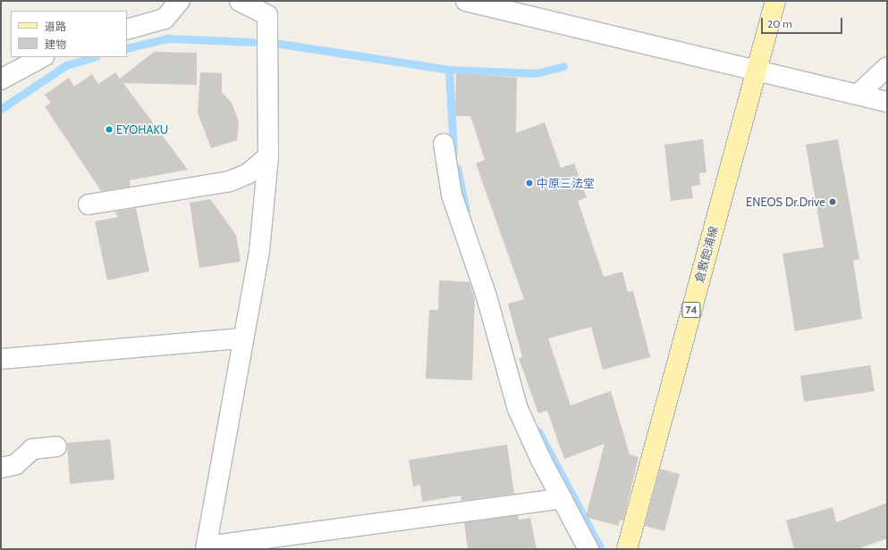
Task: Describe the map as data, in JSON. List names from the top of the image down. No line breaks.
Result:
{"streets":{"main road":["倉敷飽浦線","74"]},"places":["EYOHAKU","中原三法堂","ENEOS Dr.Drive"],"legend":["道路","建物"],"scale_bar":"20 m"}
